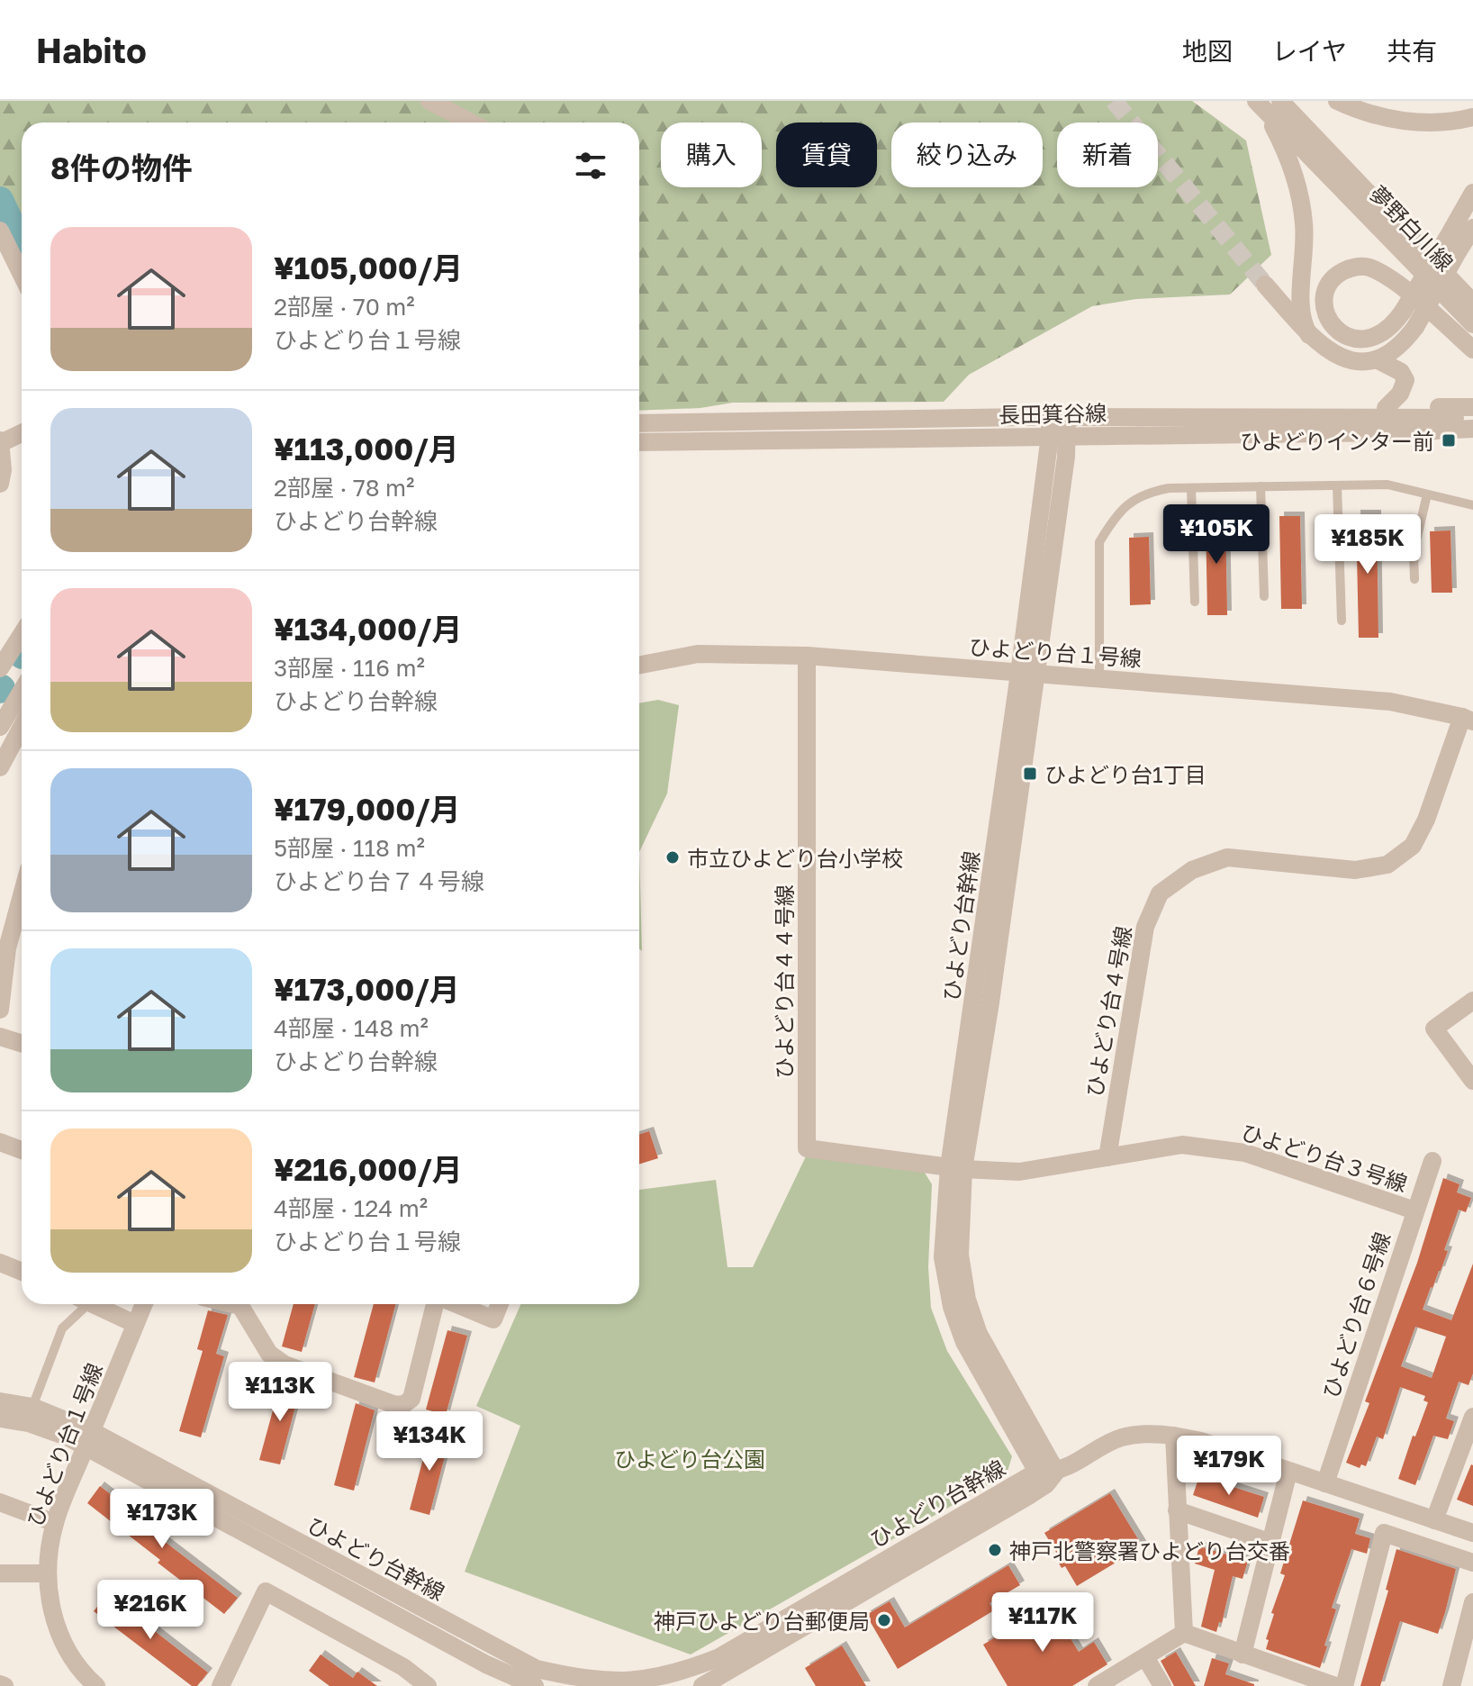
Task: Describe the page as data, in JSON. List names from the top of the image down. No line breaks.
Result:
{"streets":{"street":["夢野白川線","長田箕谷線","ひよどり台１号線","ひよどり台幹線","ひよどり台４４号線","ひよどり台４号線","ひよどり台３号線","ひよどり台６号線"]},"crossings":[["長田箕谷線","ひよどり台幹線"],["ひよどり台１号線","ひよどり台幹線"],["ひよどり台１号線","ひよどり台４４号線"],["ひよどり台１号線","ひよどり台４号線"],["ひよどり台幹線","ひよどり台４４号線"],["ひよどり台幹線","ひよどり台３号線"],["ひよどり台４４号線","ひよどり台３号線"],["ひよどり台４号線","ひよどり台３号線"],["ひよどり台３号線","ひよどり台６号線"]],"parks":["ひよどり台公園"],"places":{"transit":["ひよどりインター前","ひよどり台1丁目"],"other":["市立ひよどり台小学校","神戸北警察署ひよどり台交番","神戸ひよどり台郵便局"]},"page":{"header":"Habito","nav":["地図","レイヤ","共有"],"chip":["購入","賃貸","絞り込み","新着"],"heading":"8件の物件","list":[{"name":"¥105,000/月","note":"2部屋 · 70 m² · ひよどり台１号線"},{"name":"¥113,000/月","note":"2部屋 · 78 m² · ひよどり台幹線"},{"name":"¥134,000/月","note":"3部屋 · 116 m² · ひよどり台幹線"},{"name":"¥179,000/月","note":"5部屋 · 118 m² · ひよどり台７４号線"},{"name":"¥173,000/月","note":"4部屋 · 148 m² · ひよどり台幹線"},{"name":"¥216,000/月","note":"4部屋 · 124 m² · ひよどり台１号線"}],"price":["¥105K","¥185K","¥113K","¥134K","¥179K","¥173K","¥216K","¥117K"]}}
